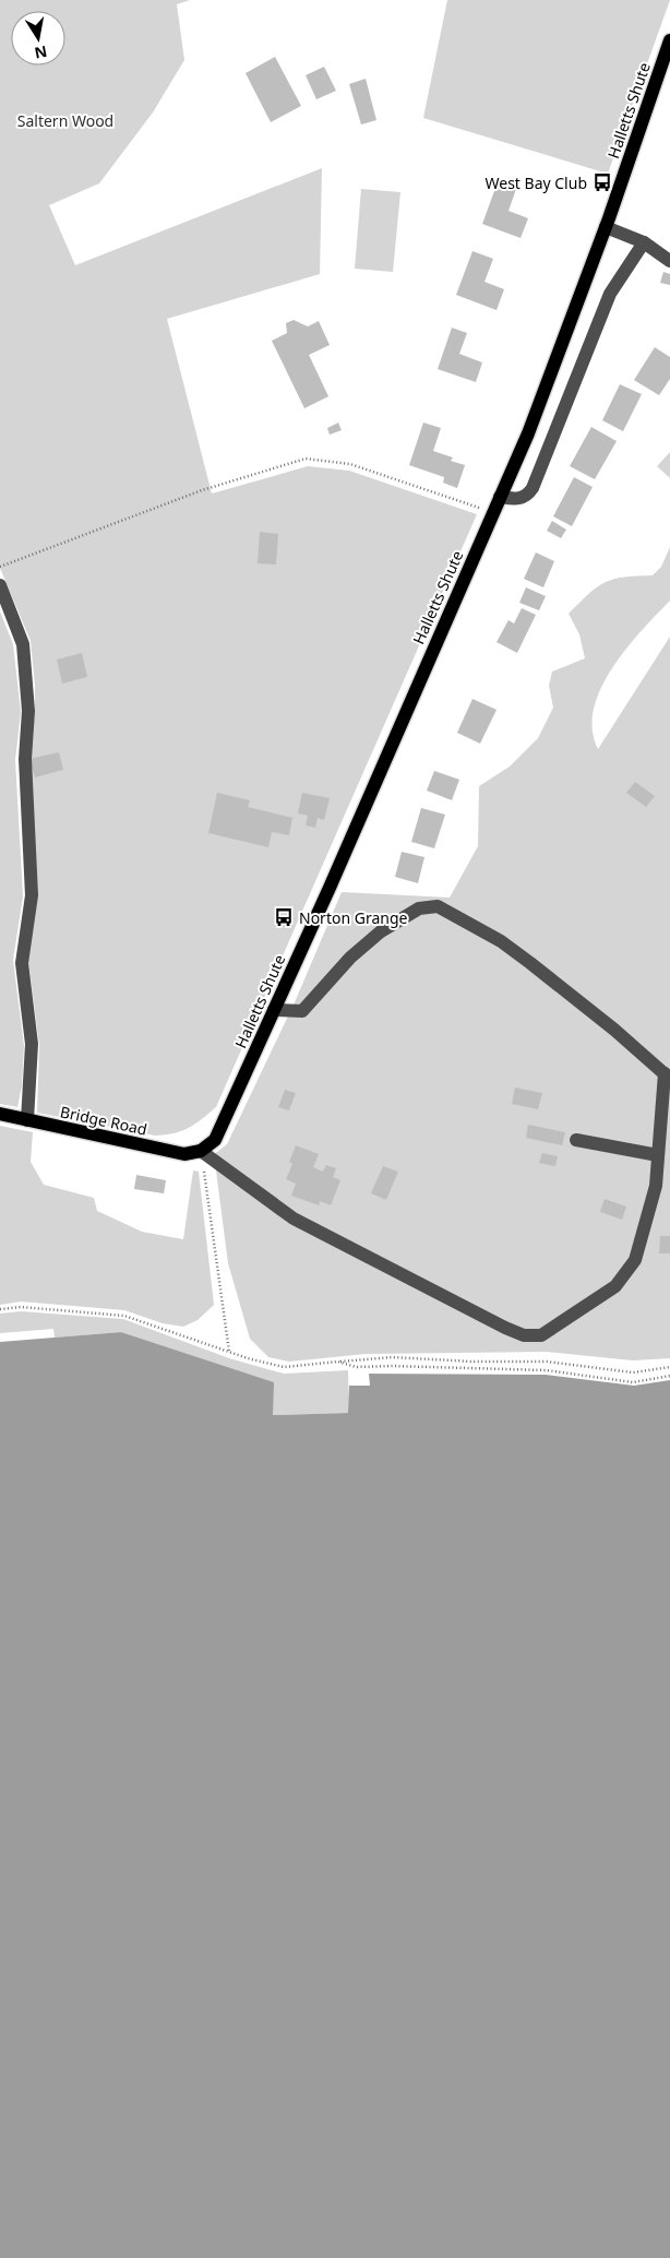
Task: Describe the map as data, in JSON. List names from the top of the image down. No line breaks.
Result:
{"streets":{"main road":["Halletts Shute","Bridge Road"]},"crossings":[["Halletts Shute","Bridge Road"]],"parks":["Saltern Wood"],"places":{"bus stop":["West Bay Club","Norton Grange"]},"north":"bottom"}
